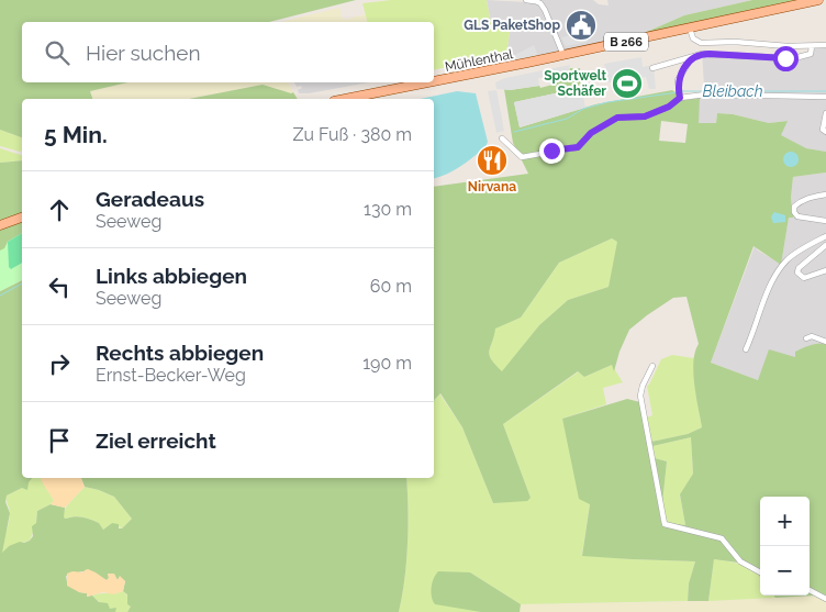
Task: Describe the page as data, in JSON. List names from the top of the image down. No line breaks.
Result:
{"streets":{"main road":["B 266","Mühlenthal"]},"crossings":[["B 266","Mühlenthal"]],"water":["Bleibach"],"places":{"public building":["GLS PaketShop"],"sports":["Sportwelt Schäfer"],"restaurant":["Nirvana"]},"page":{"search":"Hier suchen","heading":["5 Min.","Zu Fuß · 380 m"],"list":[["Geradeaus","Seeweg","130 m"],["Links abbiegen","Seeweg","60 m"],["Rechts abbiegen","Ernst-Becker-Weg","190 m"],"Ziel erreicht"],"map_buttons":["+","−"]}}
